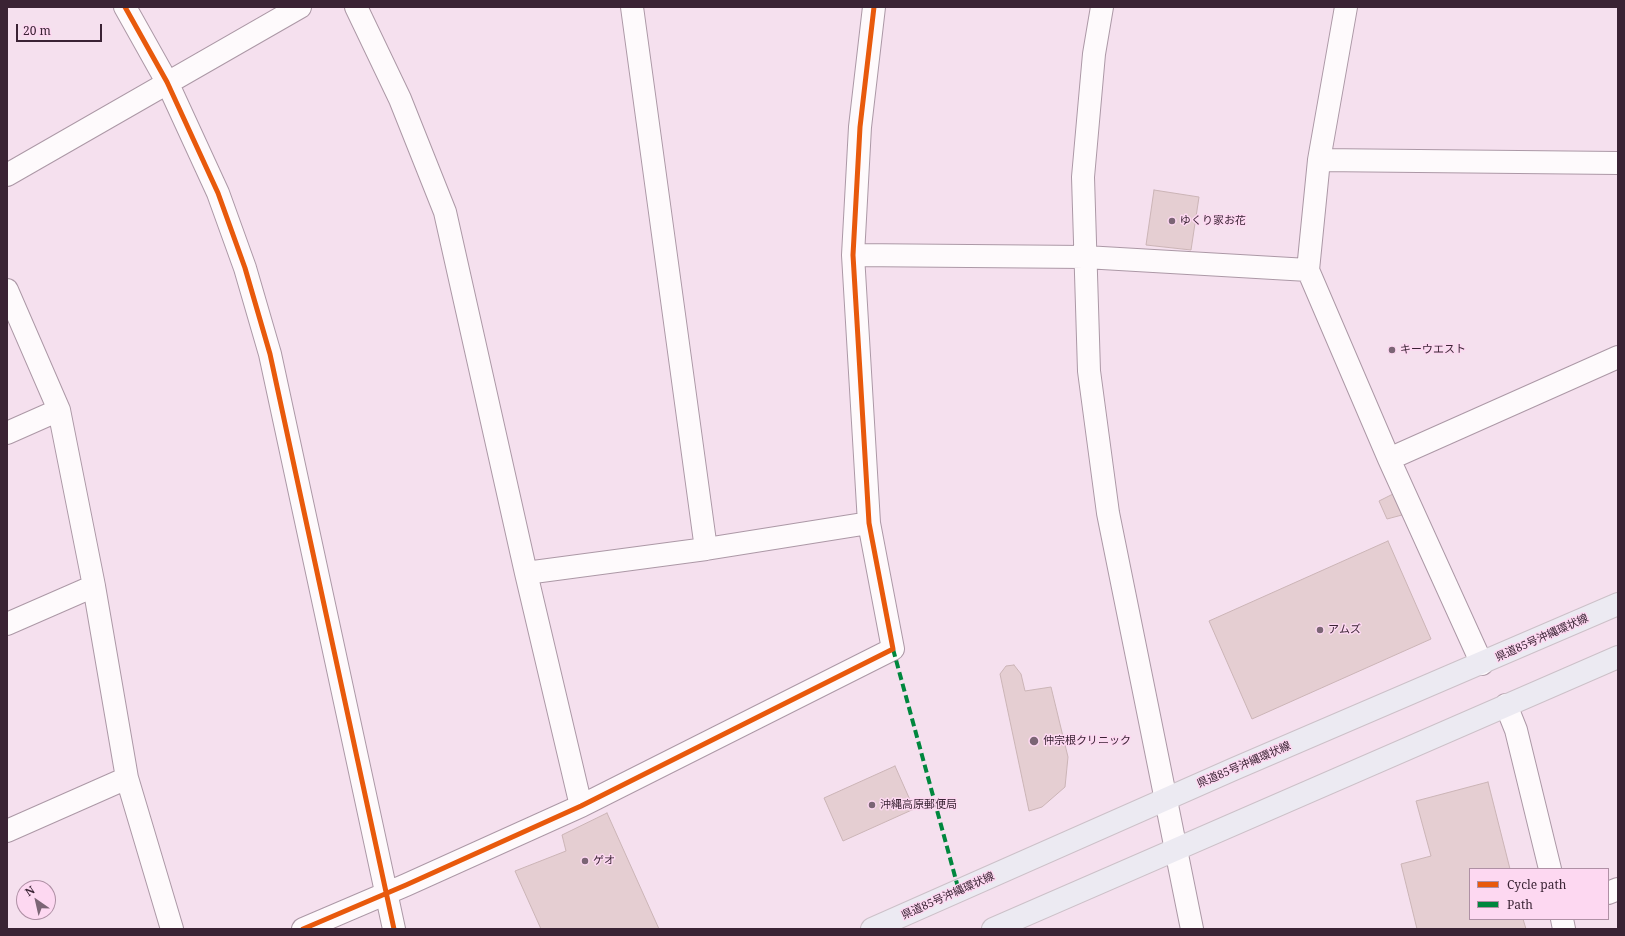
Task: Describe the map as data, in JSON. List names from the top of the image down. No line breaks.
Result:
{"streets":{"main road":["県道85号沖縄環状線"]},"places":["ゆくり家お花","キーウエスト","アムズ","仲宗根クリニック","沖縄高原郵便局","ゲオ"],"legend":["Cycle path","Path"],"scale_bar":"20 m","north":"top left"}
